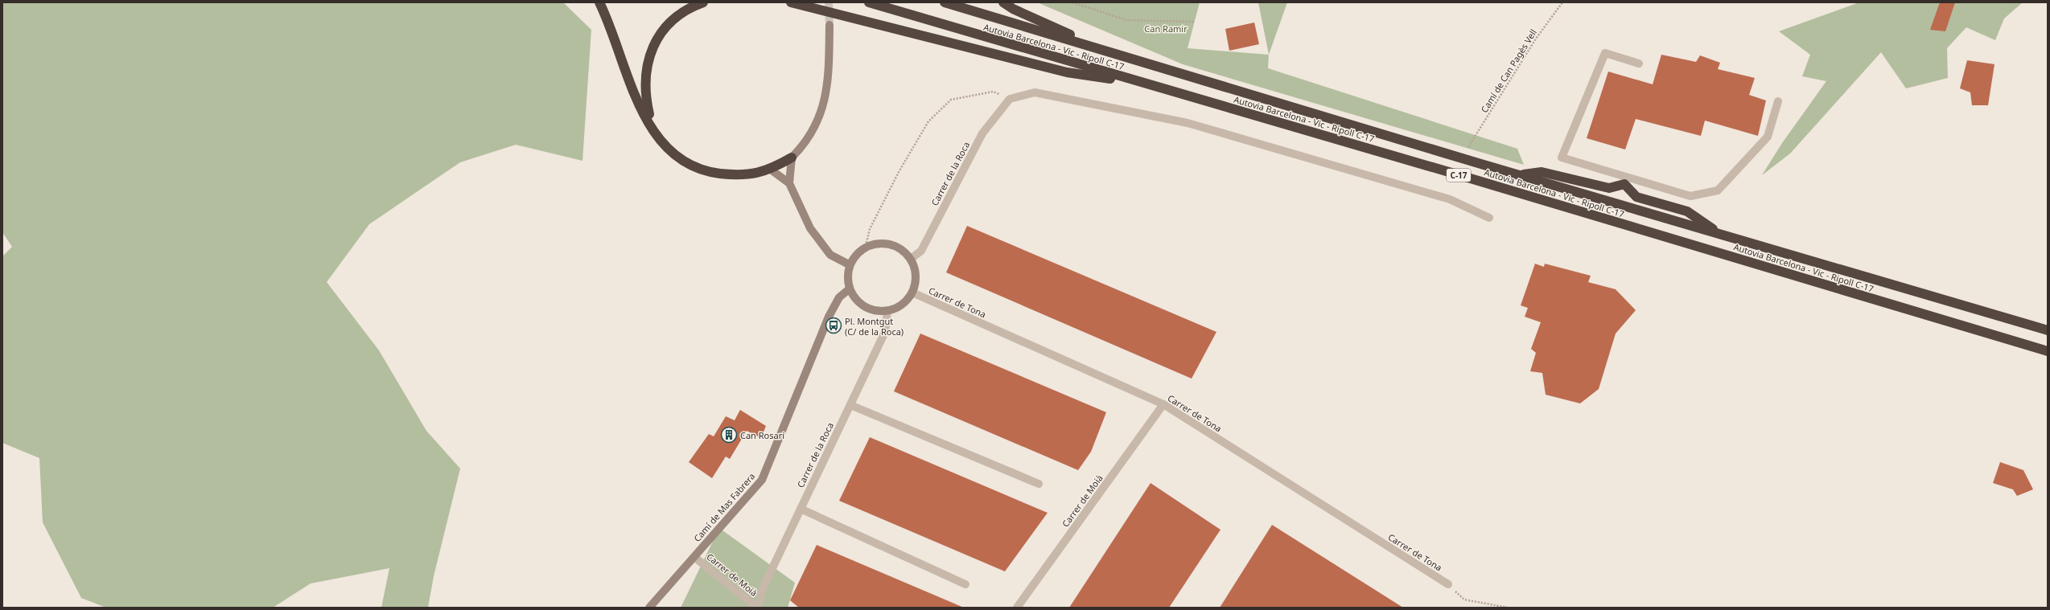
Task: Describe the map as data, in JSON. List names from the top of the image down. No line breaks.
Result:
{"streets":{"highway":["Autovia Barcelona - Vic - Ripoll C-17","C-17"],"street":["Carrer de la Roca","Carrer de Tona","Carrer de Moià","Camí de Mas Fabrera"],"path":["Camí de Can Pagès Vell"]},"crossings":[["Carrer de la Roca","Carrer de Tona"],["Carrer de la Roca","Carrer de Moià"],["Carrer de la Roca","Camí de Mas Fabrera"],["Carrer de Tona","Carrer de Moià"],["Carrer de Tona","Camí de Mas Fabrera"],["Carrer de Moià","Camí de Mas Fabrera"]],"parks":["Can Ramir"],"places":{"bus stop":["Pl. Montgut (C/ de la Roca)"],"building":["Can Rosari"]}}
